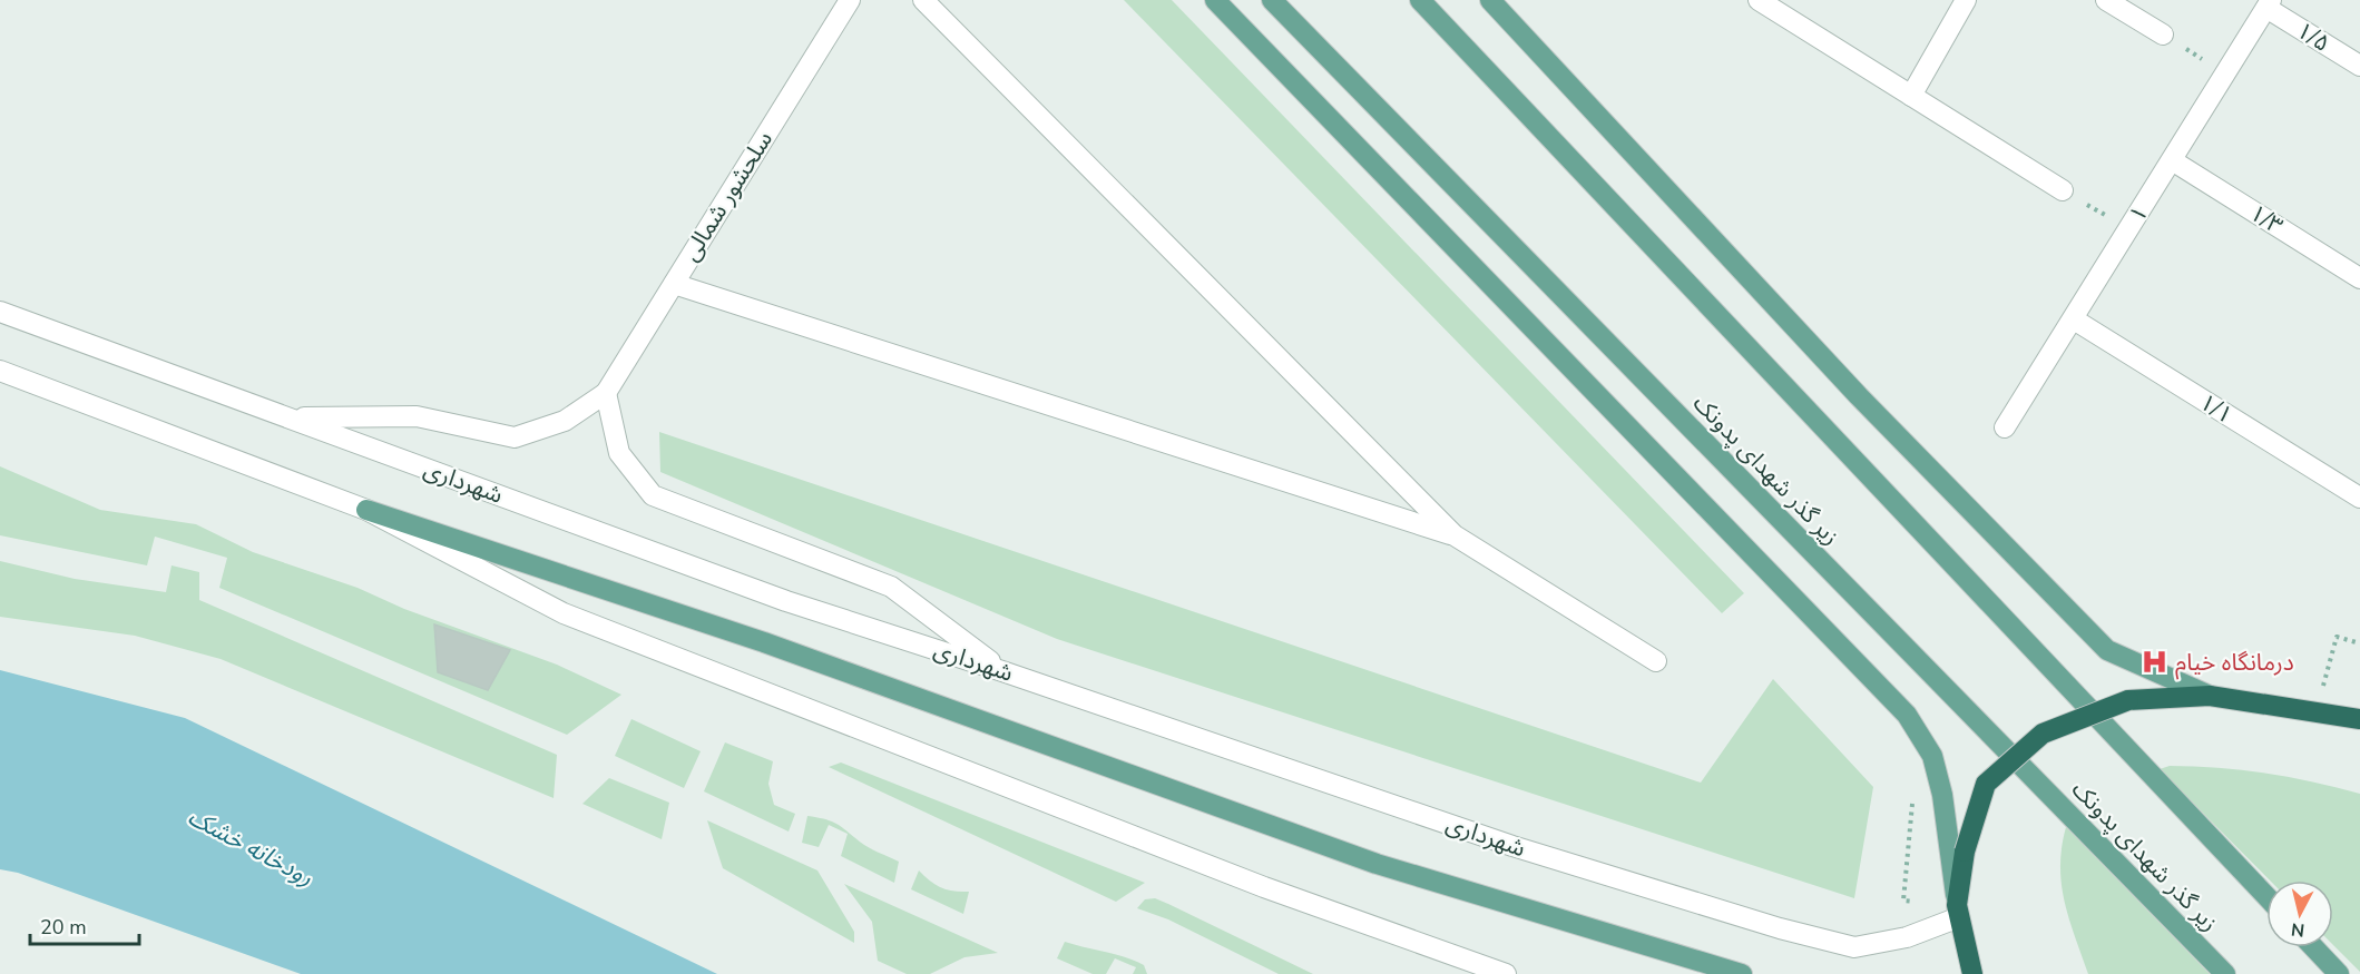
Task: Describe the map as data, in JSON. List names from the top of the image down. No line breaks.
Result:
{"streets":{"main road":["زیر گذر شهدای پدونک"],"street":["۱/۵","سلحشور شمالی","۱","۱/۳","۱/۱","شهرداری"]},"crossings":[["۱/۵","۱"],["۱","۱/۳"],["۱","۱/۱"]],"water":["رودخانه خشک"],"places":{"hospital":["درمانگاه خیام"]},"scale_bar":"20 m","north":"bottom"}
